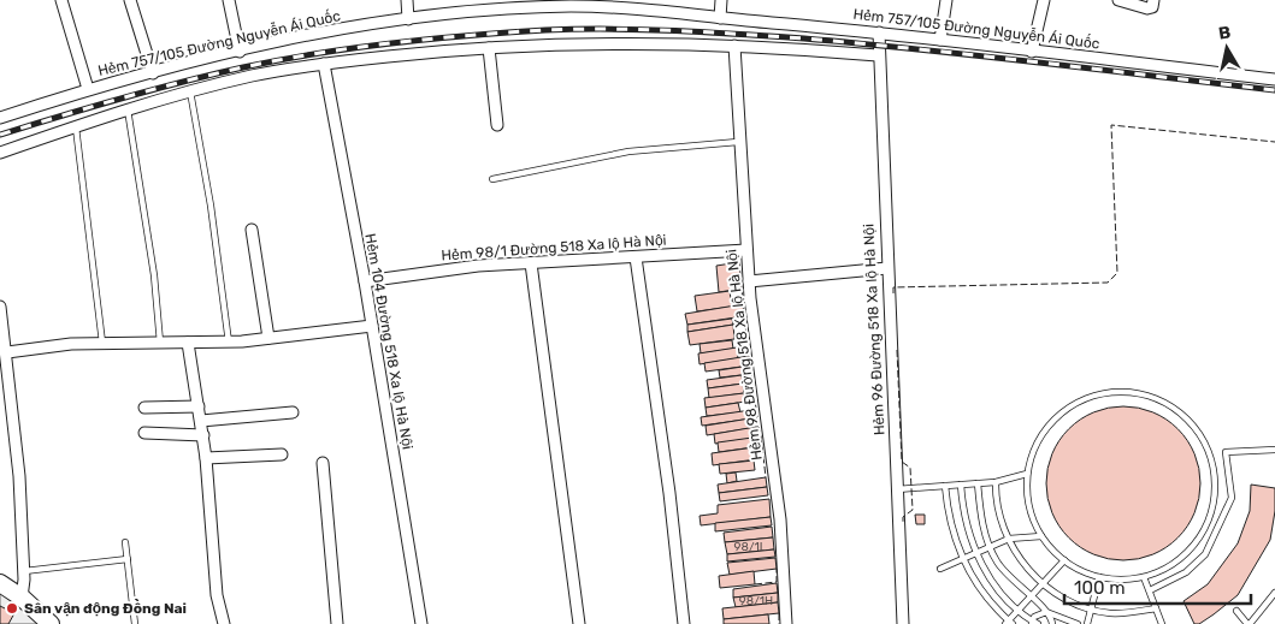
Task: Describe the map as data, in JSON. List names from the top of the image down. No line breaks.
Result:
{"streets":{"street":["Hẻm 757/105 Đường Nguyễn Ái Quốc","Hẻm 98/1 Đường 518 Xa lộ Hà Nội","Hẻm 96 Đường 518 Xa lộ Hà Nội","Hẻm 104 Đường 518 Xa lộ Hà Nội","Hẻm 98 Đường 518 Xa lộ Hà Nội"]},"crossings":[["Hẻm 757/105 Đường Nguyễn Ái Quốc","Hẻm 96 Đường 518 Xa lộ Hà Nội"],["Hẻm 98/1 Đường 518 Xa lộ Hà Nội","Hẻm 104 Đường 518 Xa lộ Hà Nội"],["Hẻm 98/1 Đường 518 Xa lộ Hà Nội","Hẻm 98 Đường 518 Xa lộ Hà Nội"]],"places":["Sân vận động Đồng Nai"],"house_numbers":["98/1L","98/1H"],"scale_bar":"100 m","north":"top"}
